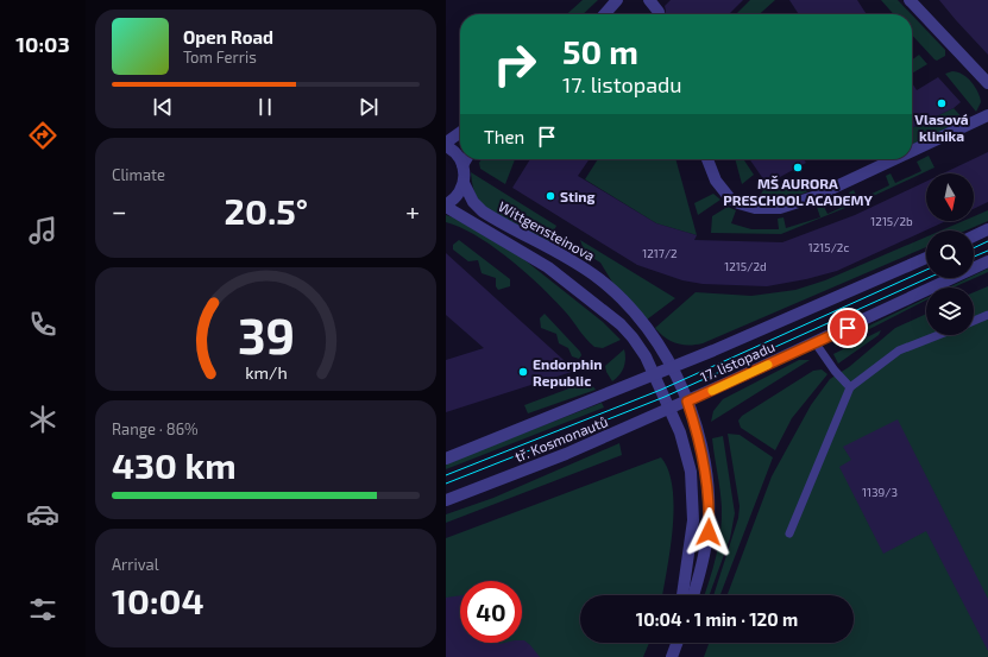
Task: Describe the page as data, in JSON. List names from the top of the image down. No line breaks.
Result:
{"streets":{"street":["Wittgensteinova","17. listopadu","tř. Kosmonautů"]},"crossings":[["Wittgensteinova","17. listopadu"],["Wittgensteinova","tř. Kosmonautů"],["17. listopadu","tř. Kosmonautů"]],"places":["Vlasová klinika","MŠ AURORA PRESCHOOL ACADEMY","Sting","Endorphin Republic"],"house_numbers":["1215/2b","1215/2c","1217/2","1215/2d","1139/3"],"north":"bottom","page":{"tabs":"10:03","turn":["50 m","17. listopadu"],"song":["Open Road","Tom Ferris"],"then":"Then","tile":["Climate",["Range · 86%","430 km"],["Arrival","10:04"]],"heat":["−","20.5°","+"],"limit":"40","trip":"10:04 · 1 min · 120 m","gauge":["39","km/h"]}}
